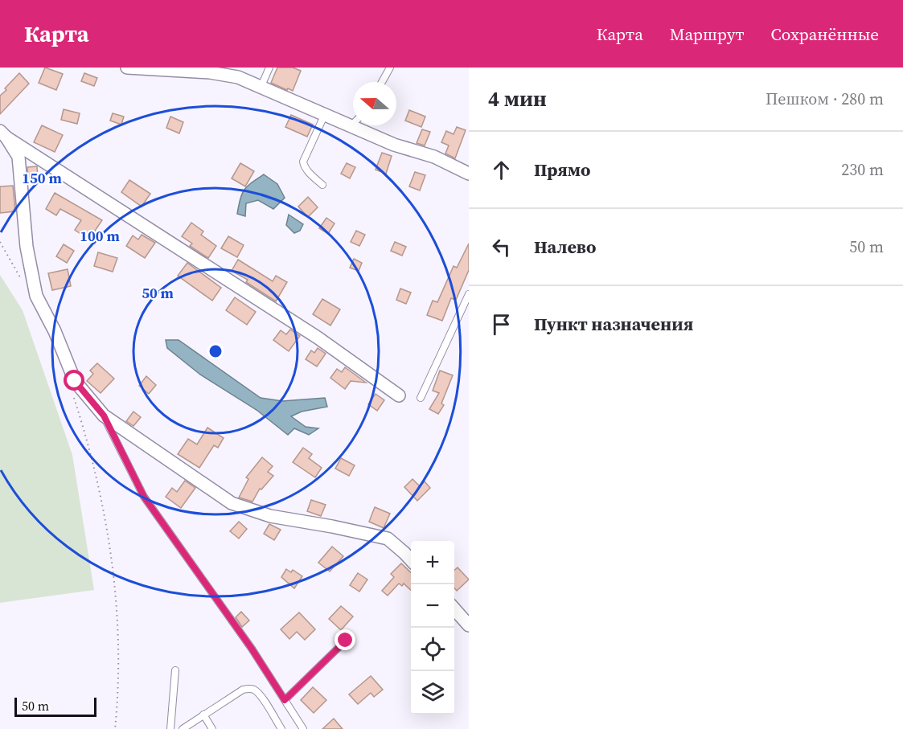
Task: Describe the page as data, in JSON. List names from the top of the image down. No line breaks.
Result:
{"scale_bar":"50 m","north":"left","page":{"header":"Карта","nav":["Карта","Маршрут","Сохранённые"],"heading":["4 мин","Пешком · 280 m"],"list":[["Прямо","230 m"],["Налево","50 m"],"Пункт назначения"],"map_buttons":["+","−"],"scale":"50 m"},"rings":["150 m","100 m","50 m"]}
